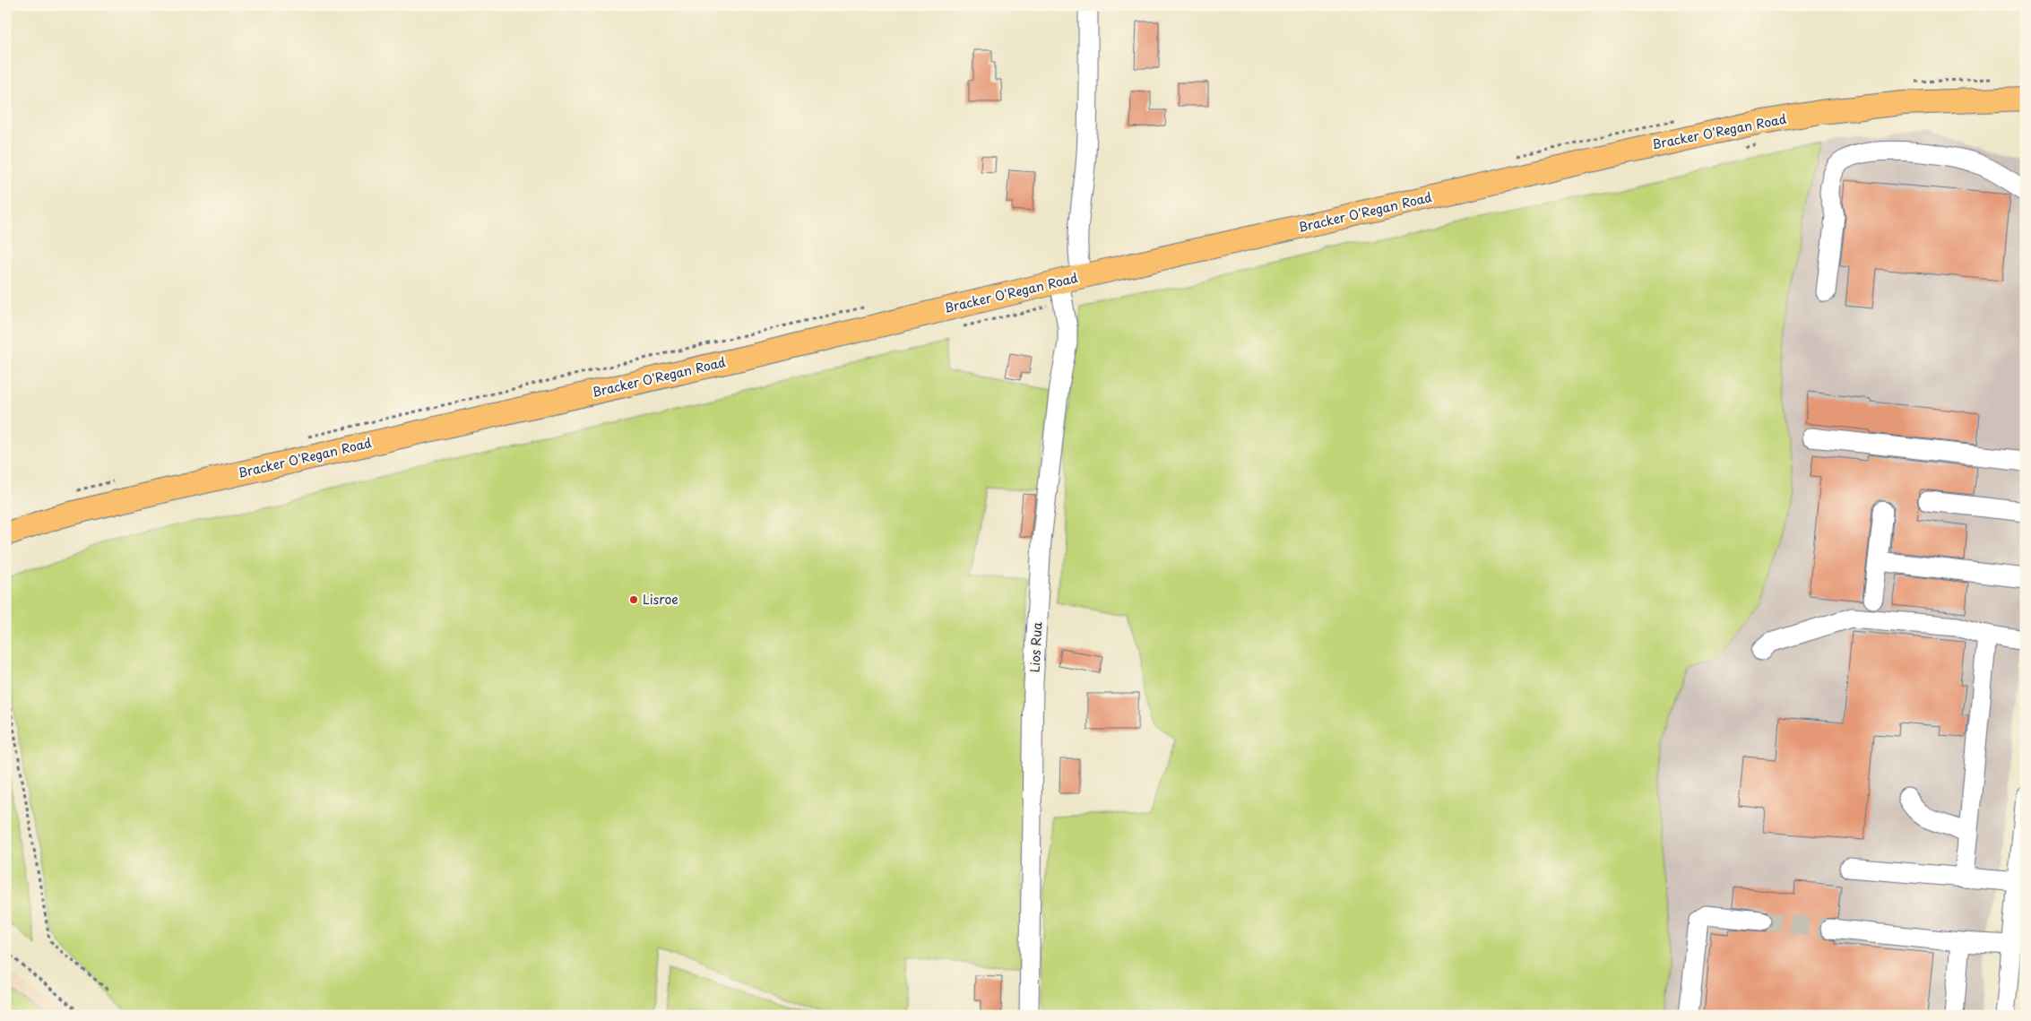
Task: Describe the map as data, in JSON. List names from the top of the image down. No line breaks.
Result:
{"streets":{"main road":["Bracker O'Regan Road"],"street":["Lios Rua"]},"crossings":[["Bracker O'Regan Road","Lios Rua"]],"places":["Lisroe"]}
